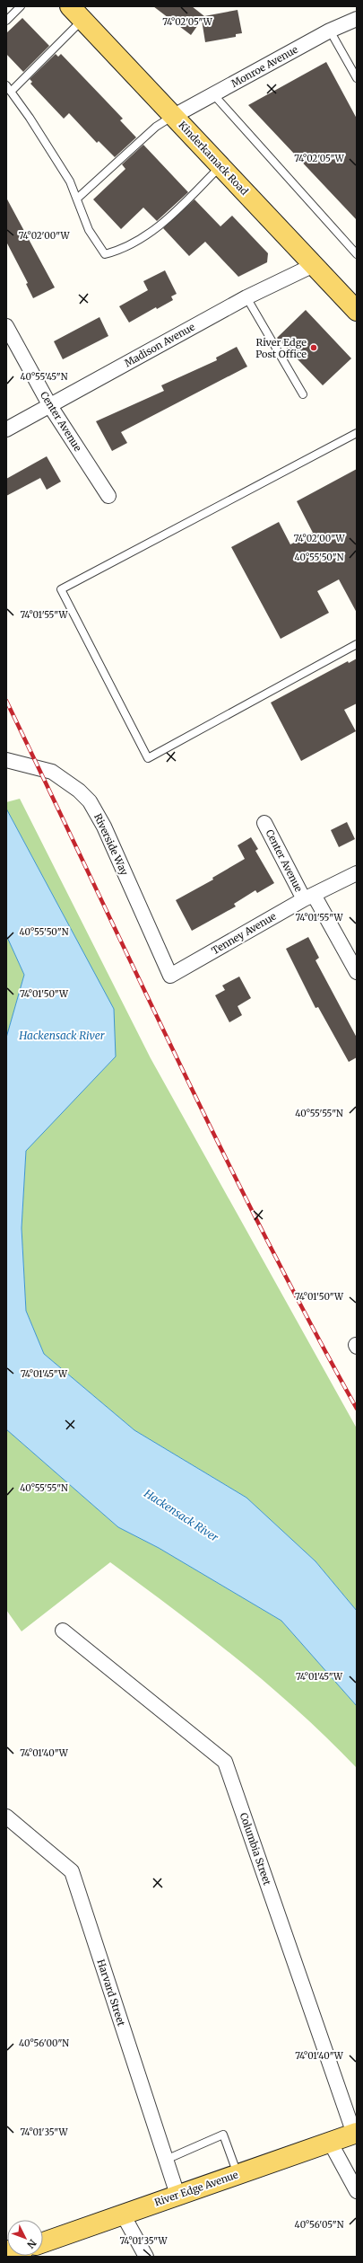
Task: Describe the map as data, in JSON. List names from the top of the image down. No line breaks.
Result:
{"streets":{"main road":["Kinderkamack Road","River Edge Avenue"],"street":["Monroe Avenue","Madison Avenue","Center Avenue","Riverside Way","Tenney Avenue","Columbia Street","Harvard Street"]},"crossings":[["Monroe Avenue","Kinderkamack Road"],["Kinderkamack Road","Madison Avenue"],["Madison Avenue","Center Avenue"],["Center Avenue","Tenney Avenue"],["Riverside Way","Tenney Avenue"],["Columbia Street","River Edge Avenue"],["Harvard Street","River Edge Avenue"]],"water":["Hackensack River"],"places":["River Edge Post Office"],"north":"bottom right","coordinates":["74°02'05\"W","74°02'00\"W","40°55'45\"N","40°55'50\"N","74°01'55\"W","74°01'50\"W","40°55'55\"N","74°01'45\"W","74°01'40\"W","40°56'00\"N","74°01'35\"W","40°56'05\"N"]}
